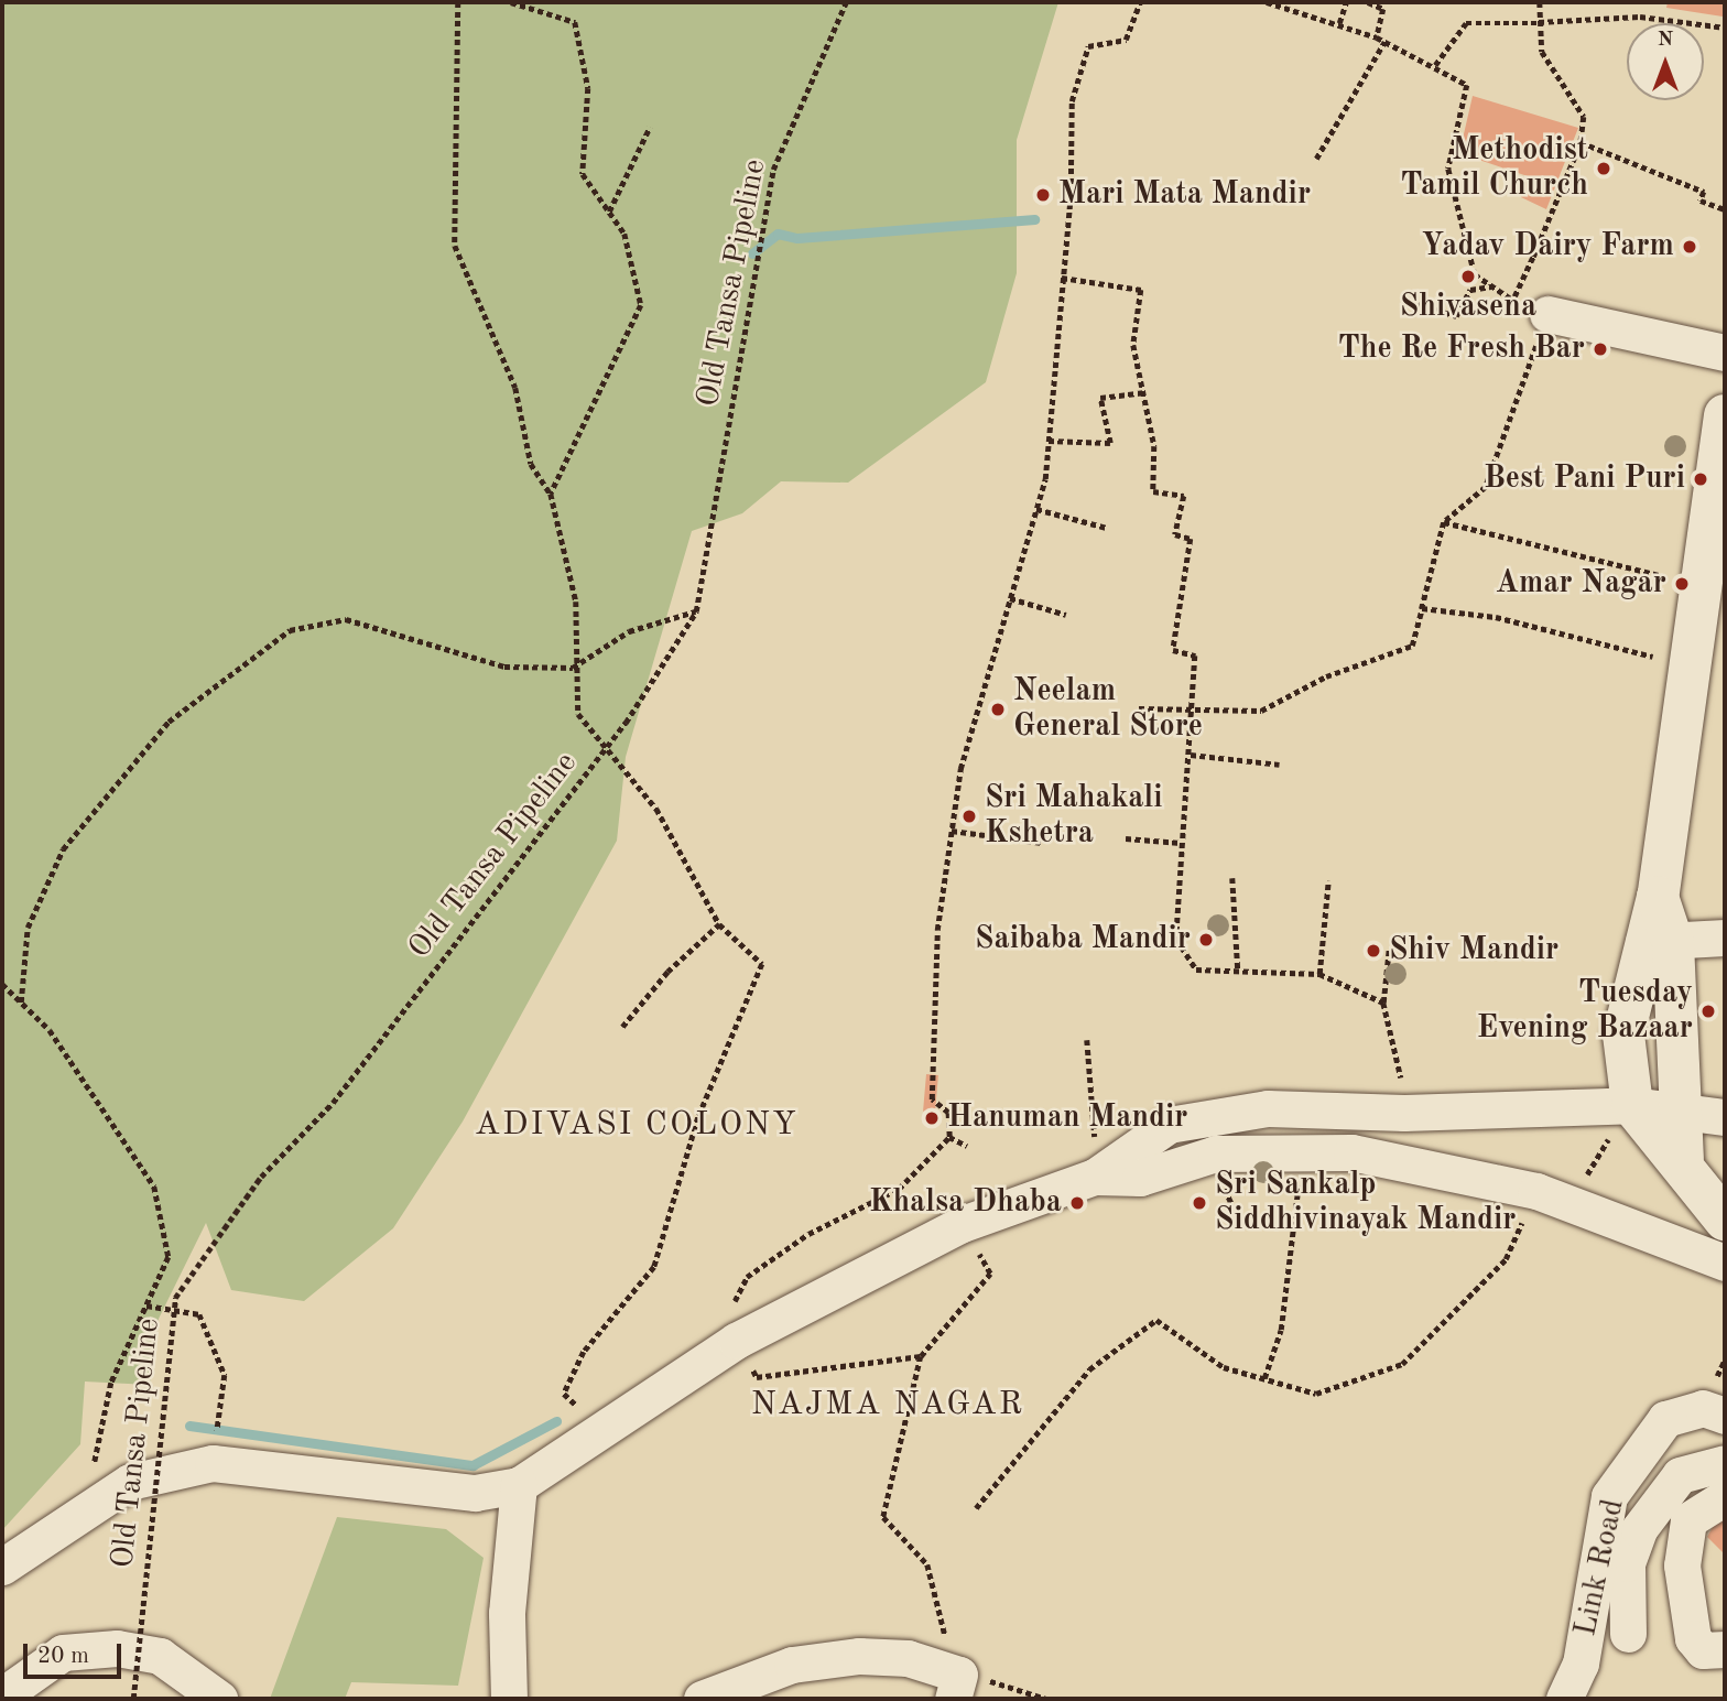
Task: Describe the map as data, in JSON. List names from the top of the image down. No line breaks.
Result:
{"streets":{"street":["Link Road"],"path":["Old Tansa Pipeline"]},"districts":["ADIVASI COLONY","NAJMA NAGAR"],"places":["Methodist Tamil Church","Mari Mata Mandir","Yadav Dairy Farm","Shivasena","The Re Fresh Bar","Best Pani Puri","Amar Nagar","Neelam General Store","Sri Mahakali Kshetra","Saibaba Mandir","Shiv Mandir","Tuesday Evening Bazaar","Hanuman Mandir","Khalsa Dhaba","Sri Sankalp Siddhivinayak Mandir"],"scale_bar":"20 m","north":"top"}
